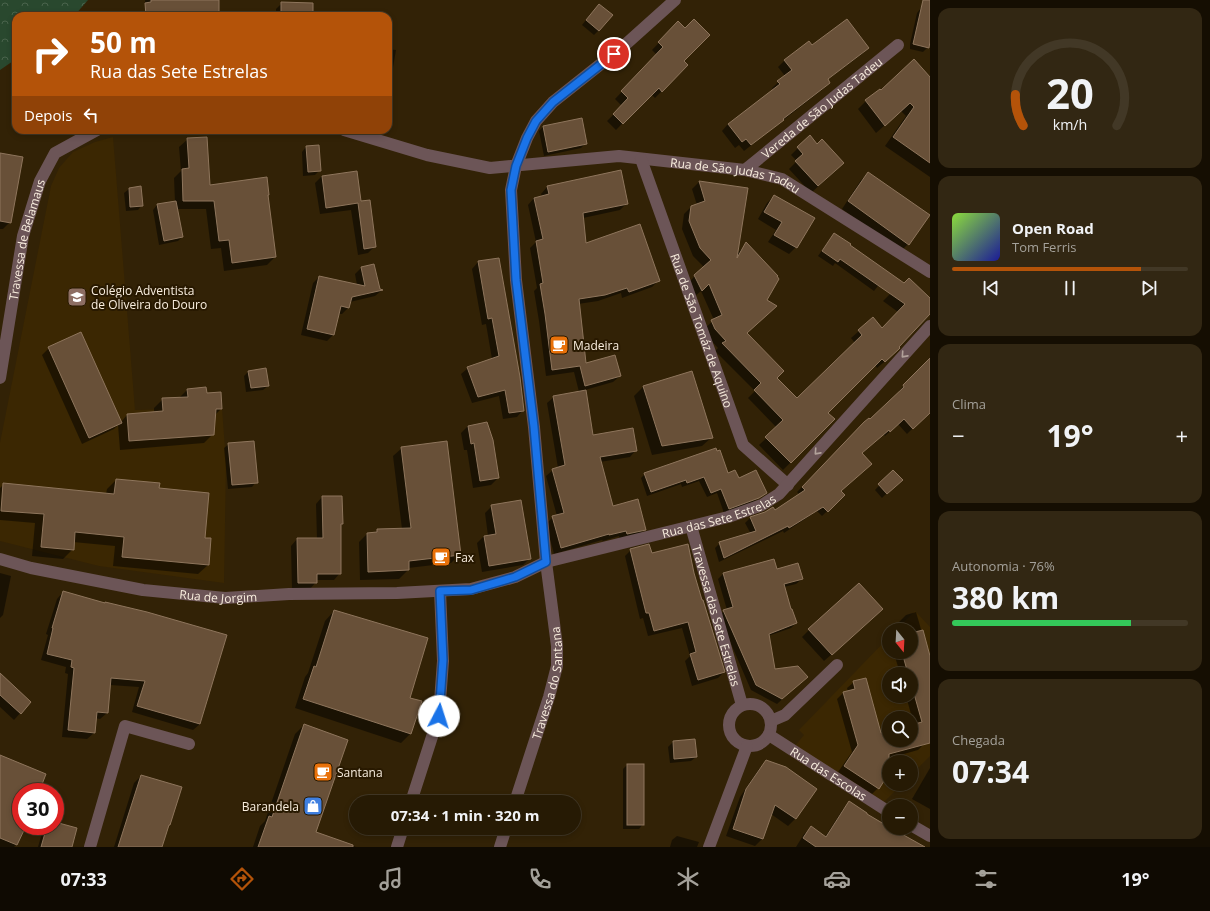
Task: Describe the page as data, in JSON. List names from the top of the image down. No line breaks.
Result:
{"streets":{"street":["Vereda de São Judas Tadeu","Rua de São Judas Tadeu","Travessa de Belamaus","Rua de São Tomáz de Aquino","Rua das Sete Estrelas","Rua de Jorgim","Travessa das Sete Estrelas","Travessa do Santana","Rua das Escolas"]},"crossings":[["Vereda de São Judas Tadeu","Rua de São Judas Tadeu"],["Rua de São Judas Tadeu","Rua de São Tomáz de Aquino"],["Rua de São Judas Tadeu","Travessa do Santana"],["Rua de São Tomáz de Aquino","Rua das Sete Estrelas"],["Rua das Sete Estrelas","Rua de Jorgim"],["Rua das Sete Estrelas","Travessa das Sete Estrelas"],["Rua das Sete Estrelas","Travessa do Santana"],["Travessa das Sete Estrelas","Rua das Escolas"]],"one_way":["Rua das Sete Estrelas"],"places":{"school or university":["Colégio Adventista de Oliveira do Douro"],"cafe":["Madeira","Fax","Santana"],"shop":["Barandela"]},"north":"bottom","page":{"turn":["50 m","Rua das Sete Estrelas"],"then":"Depois","song":["Open Road","Tom Ferris"],"tile":["Clima",["Autonomia · 76%","380 km"],["Chegada","07:34"]],"heat":["−","19°","+"],"map_buttons":["+","−"],"limit":"30","trip":"07:34 · 1 min · 320 m","tabs":["07:33","19°"],"gauge":["20","km/h"]}}
